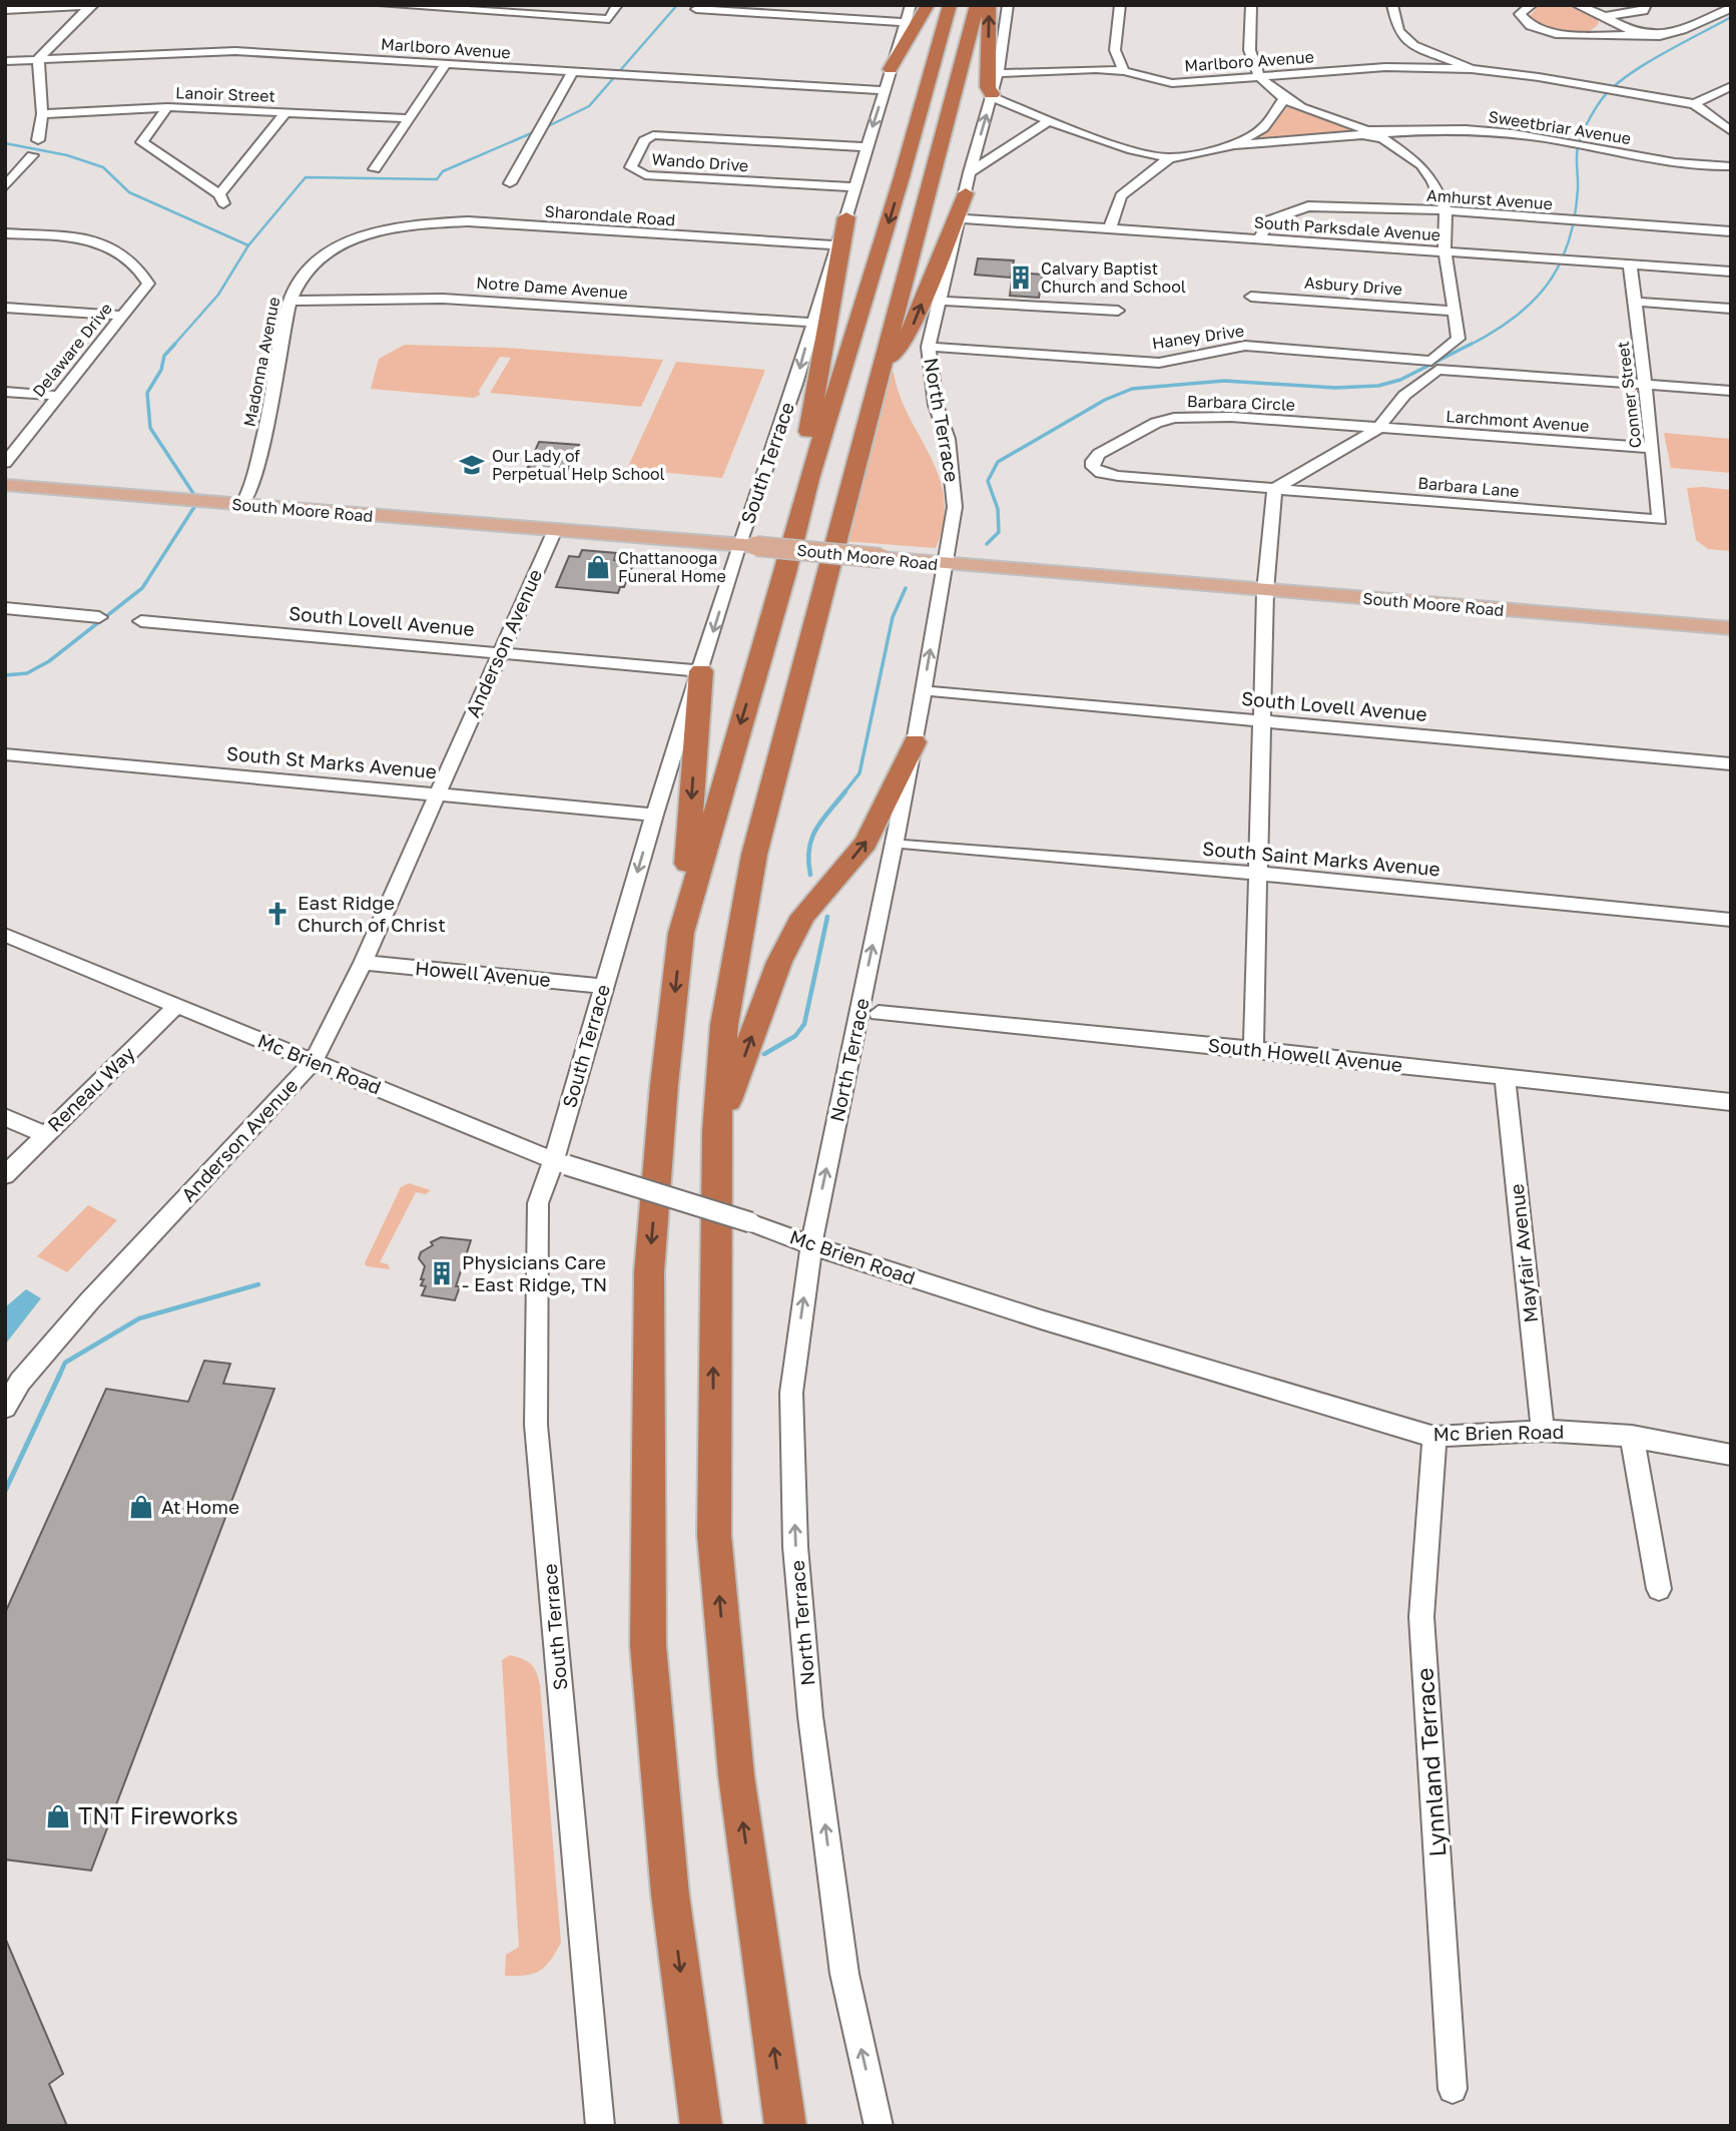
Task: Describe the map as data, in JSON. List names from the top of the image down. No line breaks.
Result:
{"streets":{"main road":["South Moore Road"],"street":["Marlboro Avenue","Lanoir Street","Sweetbriar Avenue","Wando Drive","Amhurst Avenue","Sharondale Road","South Parksdale Avenue","Asbury Drive","Notre Dame Avenue","Haney Drive","Delaware Drive","Madonna Avenue","Conner Street","Barbara Circle","North Terrace","Larchmont Avenue","South Terrace","Barbara Lane","South Lovell Avenue","Anderson Avenue","South St Marks Avenue","South Saint Marks Avenue","Howell Avenue","South Howell Avenue","Mc Brien Road","Reneau Way","Mayfair Avenue","Lynnland Terrace"]},"crossings":[["Marlboro Avenue","North Terrace"],["Marlboro Avenue","South Terrace"],["Wando Drive","South Terrace"],["Amhurst Avenue","South Parksdale Avenue"],["Sharondale Road","Madonna Avenue"],["Sharondale Road","South Terrace"],["South Parksdale Avenue","Conner Street"],["South Parksdale Avenue","North Terrace"],["Notre Dame Avenue","Madonna Avenue"],["Notre Dame Avenue","South Terrace"],["Haney Drive","Conner Street"],["Haney Drive","North Terrace"],["Madonna Avenue","South Moore Road"],["Conner Street","Larchmont Avenue"],["Conner Street","Barbara Lane"],["Barbara Circle","Larchmont Avenue"],["Barbara Circle","Barbara Lane"],["North Terrace","South Moore Road"],["North Terrace","Mc Brien Road"],["South Terrace","South Moore Road"],["South Terrace","South Lovell Avenue"],["South Terrace","South St Marks Avenue"],["South Terrace","Howell Avenue"],["South Terrace","Mc Brien Road"],["South Moore Road","Anderson Avenue"],["South Lovell Avenue","Anderson Avenue"],["Anderson Avenue","South St Marks Avenue"],["Anderson Avenue","Howell Avenue"],["Anderson Avenue","Mc Brien Road"],["South Howell Avenue","Mayfair Avenue"],["Mc Brien Road","Reneau Way"],["Mc Brien Road","Mayfair Avenue"],["Mc Brien Road","Lynnland Terrace"]],"one_way":["North Terrace"],"places":{"building":["Calvary Baptist Church and School","Physicians Care - East Ridge, TN"],"school or university":["Our Lady of Perpetual Help School"],"shop":["Chattanooga Funeral Home","At Home","TNT Fireworks"],"church":["East Ridge Church of Christ"]}}
